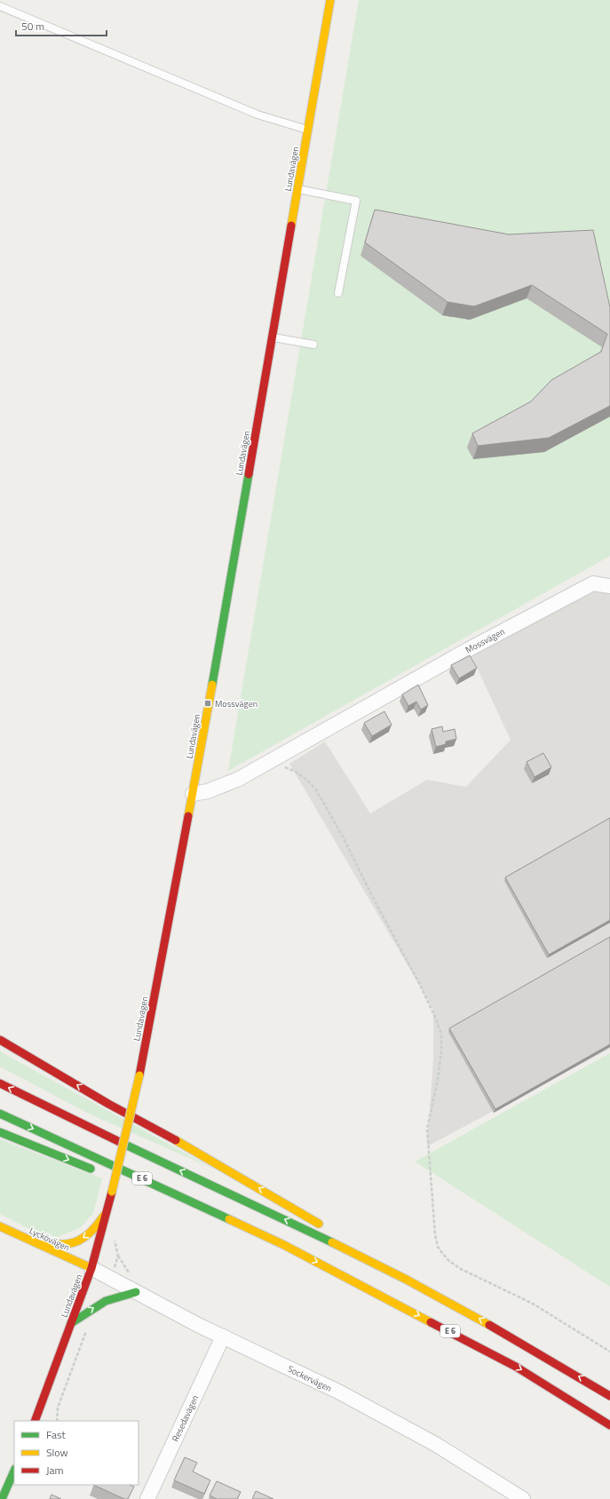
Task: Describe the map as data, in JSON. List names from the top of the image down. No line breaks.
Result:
{"streets":{"main road":["Lundavägen","E 6","Lyckövägen"],"street":["Mossvägen","Sockervägen","Resedavägen"]},"crossings":[["Lundavägen","Mossvägen"],["Lundavägen","Lyckövägen"],["Lundavägen","Sockervägen"],["Lyckövägen","Sockervägen"],["Sockervägen","Resedavägen"]],"places":{"transit":["Mossvägen"]},"legend":["Fast","Slow","Jam"],"scale_bar":"50 m"}
